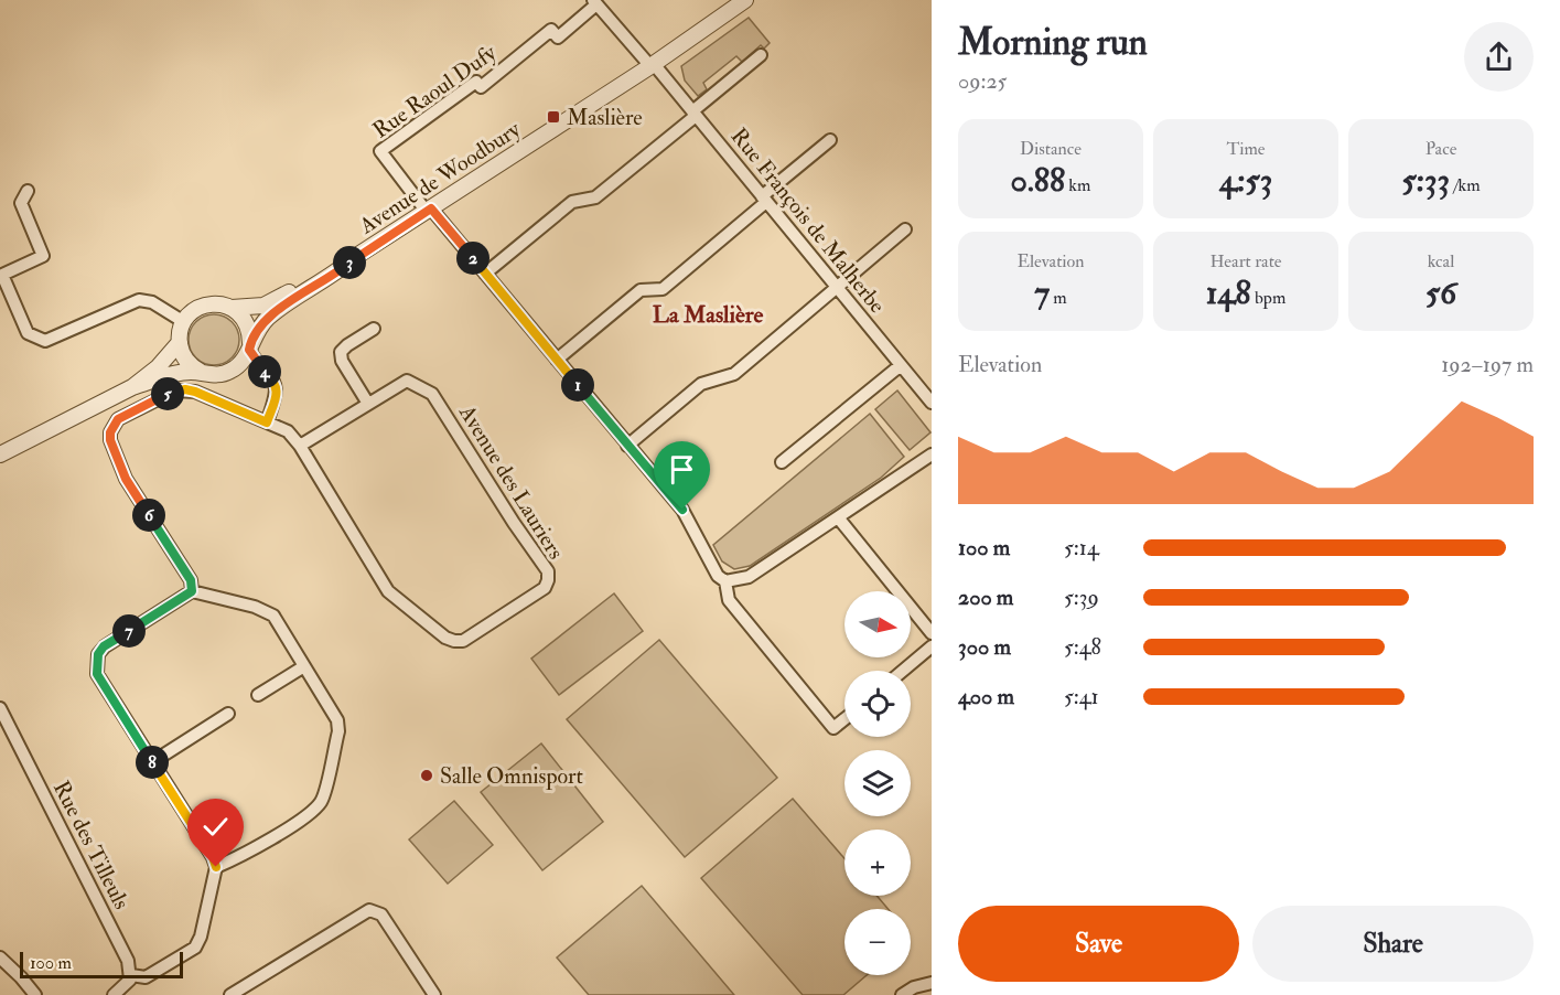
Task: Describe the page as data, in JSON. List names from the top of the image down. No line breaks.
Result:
{"streets":{"street":["Rue Raoul Dufy","Avenue de Woodbury","Rue François de Malherbe","Avenue des Lauriers","Rue des Tilleuls"]},"crossings":[["Rue Raoul Dufy","Avenue de Woodbury"],["Rue Raoul Dufy","Rue François de Malherbe"],["Avenue de Woodbury","Rue François de Malherbe"]],"districts":["La Maslière"],"places":{"transit":["Maslière"],"other":["Salle Omnisport"]},"scale_bar":"100 m","north":"right","page":{"heading":["Morning run","09:25"],"stats":[["Distance","0.88 km"],["Time","4:53"],["Pace","5:33 /km"],["Elevation","7 m"],["Heart rate","148 bpm"],["kcal","56"]],"pins":["2","3","4","1","5","6","7","8"],"chart":["Elevation","192–197 m"],"list":[{"name":"100 m","note":"5:14"},{"name":"200 m","note":"5:39"},{"name":"300 m","note":"5:48"},{"name":"400 m","note":"5:41"}],"map_buttons":["+","−"],"buttons":["Save","Share"],"scale":"100 m"}}
